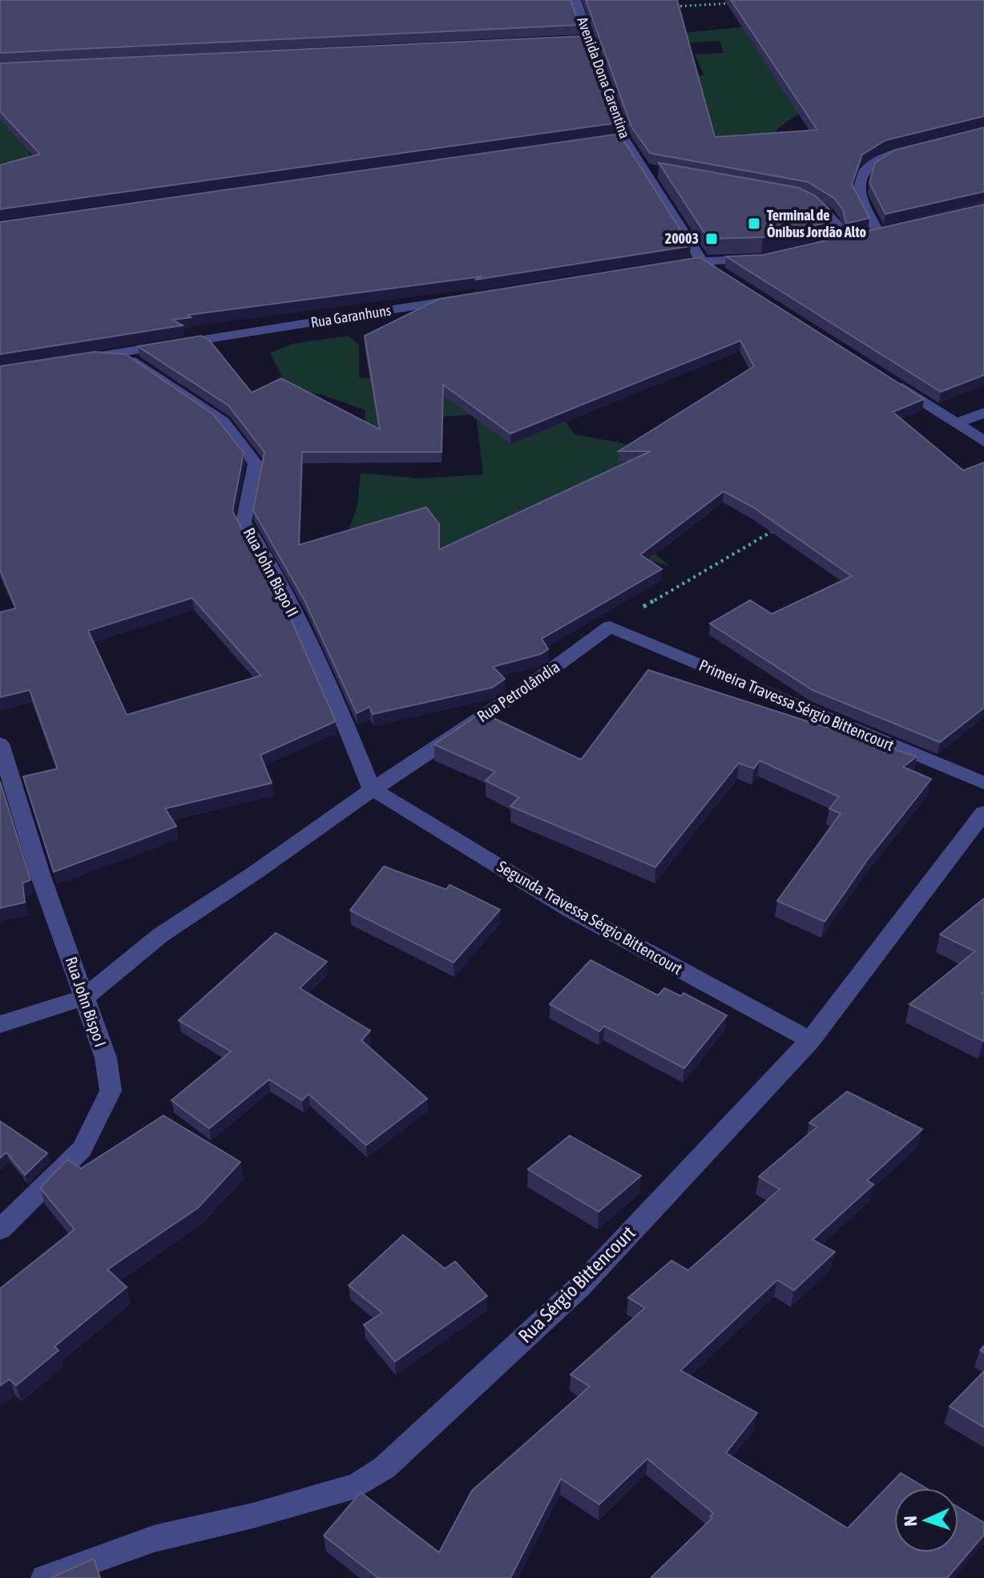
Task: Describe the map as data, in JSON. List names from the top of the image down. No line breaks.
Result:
{"streets":{"street":["Avenida Dona Carentina","Rua Garanhuns","Rua John Bispo II","Rua Petrolândia","Primeira Travessa Sérgio Bittencourt","Segunda Travessa Sérgio Bittencourt","Rua John Bispo I","Rua Sérgio Bittencourt"]},"crossings":[["Rua Garanhuns","Rua John Bispo II"],["Rua John Bispo II","Rua Petrolândia"],["Rua John Bispo II","Segunda Travessa Sérgio Bittencourt"],["Rua Petrolândia","Primeira Travessa Sérgio Bittencourt"],["Rua Petrolândia","Segunda Travessa Sérgio Bittencourt"],["Rua Petrolândia","Rua John Bispo I"],["Segunda Travessa Sérgio Bittencourt","Rua Sérgio Bittencourt"]],"places":{"transit":["Terminal de Ônibus Jordão Alto","20003"]},"north":"left"}
